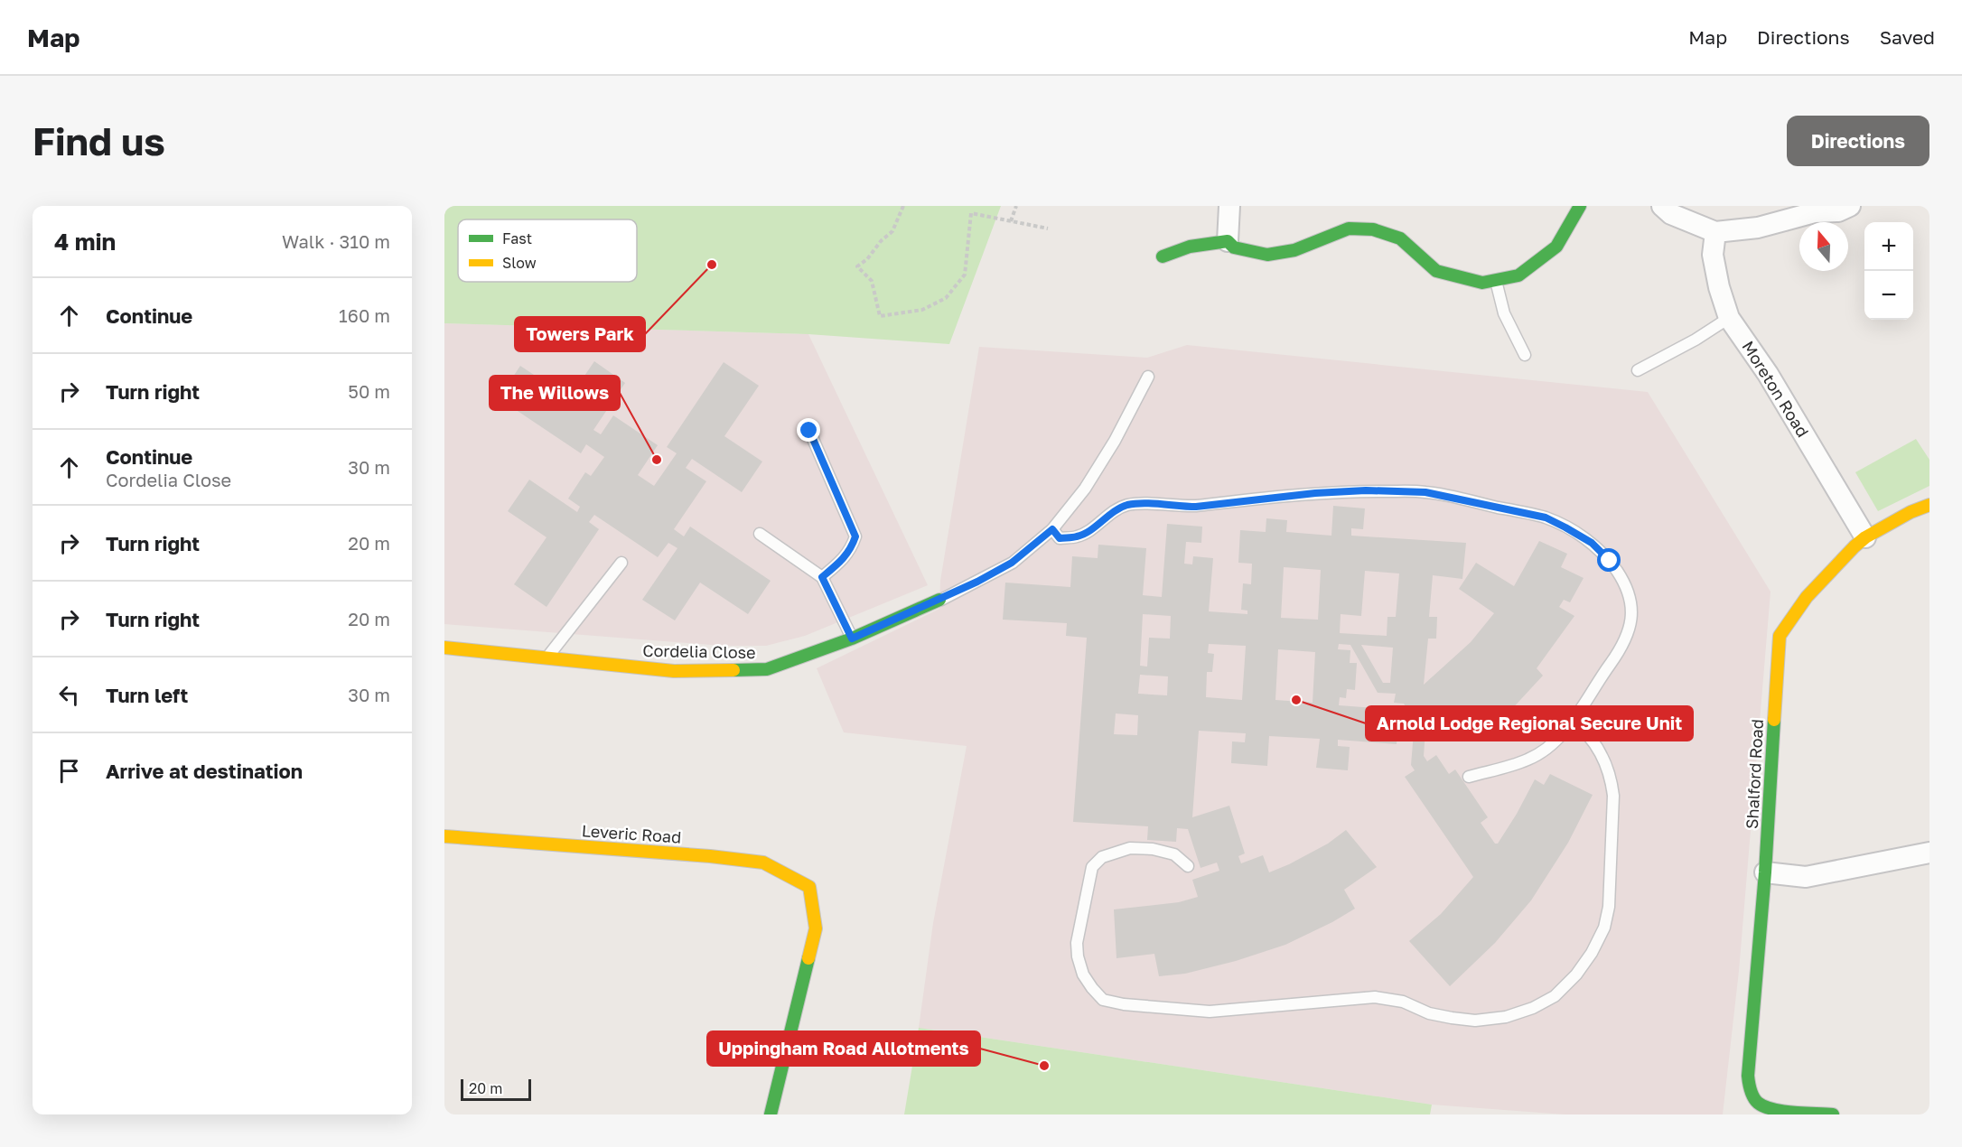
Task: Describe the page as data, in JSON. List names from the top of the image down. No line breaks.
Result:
{"streets":{"street":["Moreton Road","Cordelia Close","Shalford Road","Leveric Road"]},"crossings":[["Moreton Road","Shalford Road"]],"places":["Towers Park","The Willows","Arnold Lodge Regional Secure Unit","Uppingham Road Allotments"],"legend":["Fast","Slow"],"scale_bar":"20 m","north":"top","page":{"header":"Map","nav":["Map","Directions","Saved"],"buttons":"Directions","title":"Find us","heading":["4 min","Walk · 310 m"],"map_buttons":["+","−"],"list":[["Continue","160 m"],["Turn right","50 m"],["Continue","Cordelia Close","30 m"],["Turn right","20 m"],["Turn right","20 m"],["Turn left","30 m"],"Arrive at destination"],"scale":"20 m"}}
